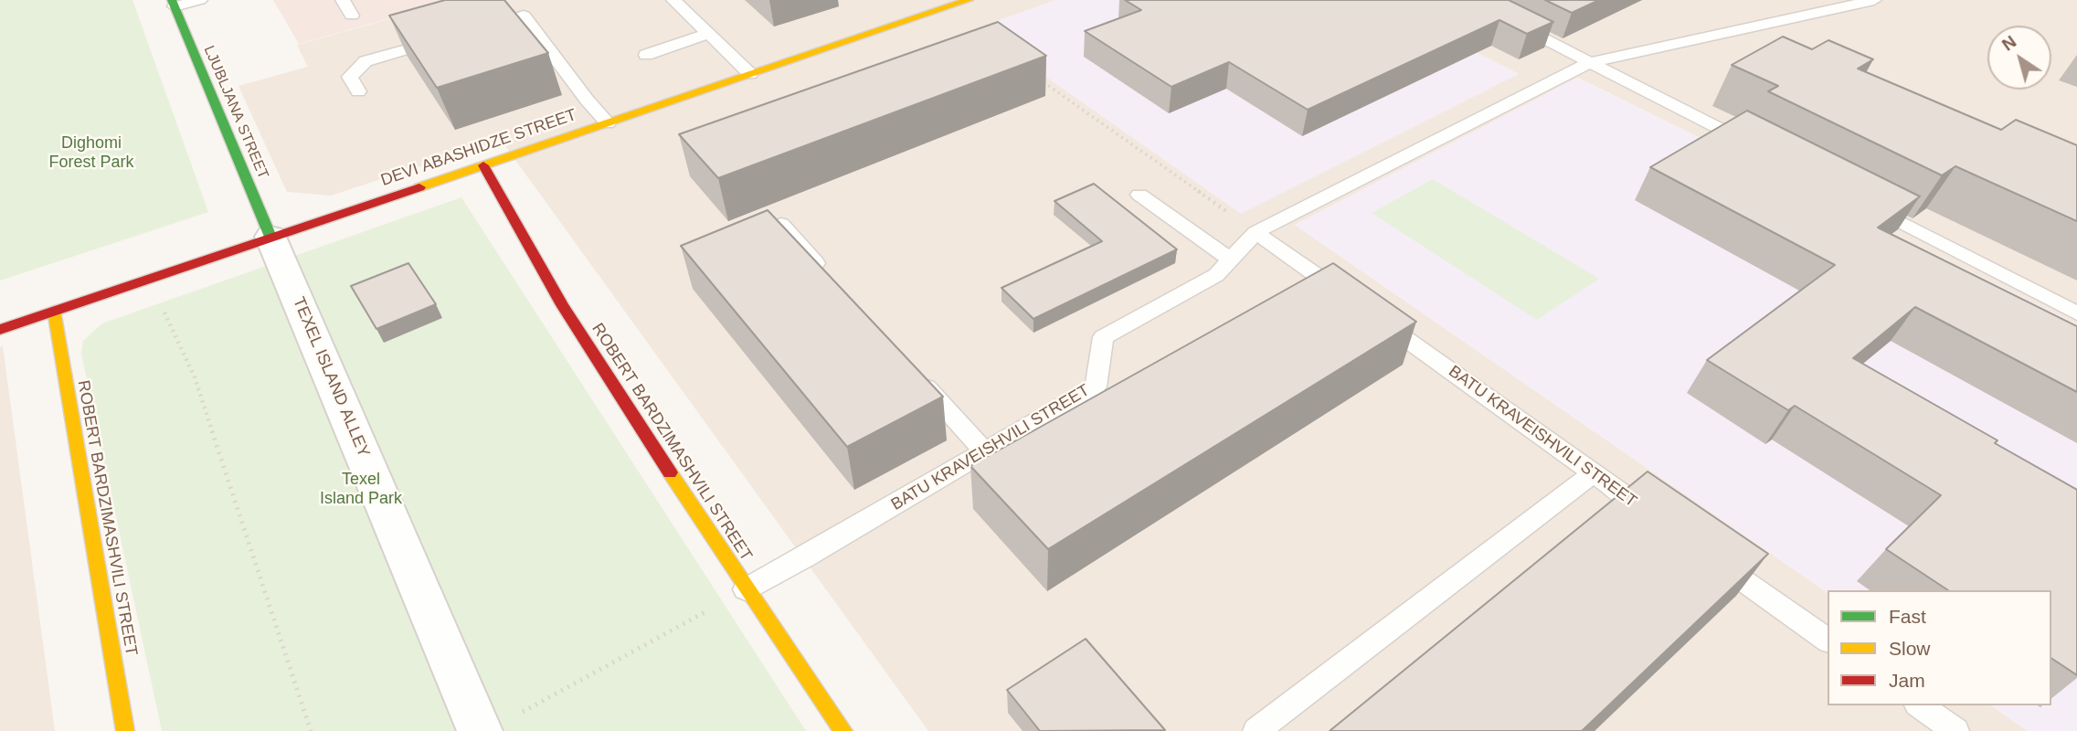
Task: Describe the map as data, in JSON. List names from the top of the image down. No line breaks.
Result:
{"streets":{"street":["LJUBLJANA STREET","DEVI ABASHIDZE STREET","TEXEL ISLAND ALLEY","ROBERT BARDZIMASHVILI STREET"],"lane":["BATU KRAVEISHVILI STREET"]},"crossings":[["LJUBLJANA STREET","DEVI ABASHIDZE STREET"],["LJUBLJANA STREET","TEXEL ISLAND ALLEY"],["DEVI ABASHIDZE STREET","TEXEL ISLAND ALLEY"],["DEVI ABASHIDZE STREET","ROBERT BARDZIMASHVILI STREET"],["BATU KRAVEISHVILI STREET","ROBERT BARDZIMASHVILI STREET"]],"parks":["Dighomi Forest Park","Texel Island Park"],"legend":["Fast","Slow","Jam"],"north":"top left"}
